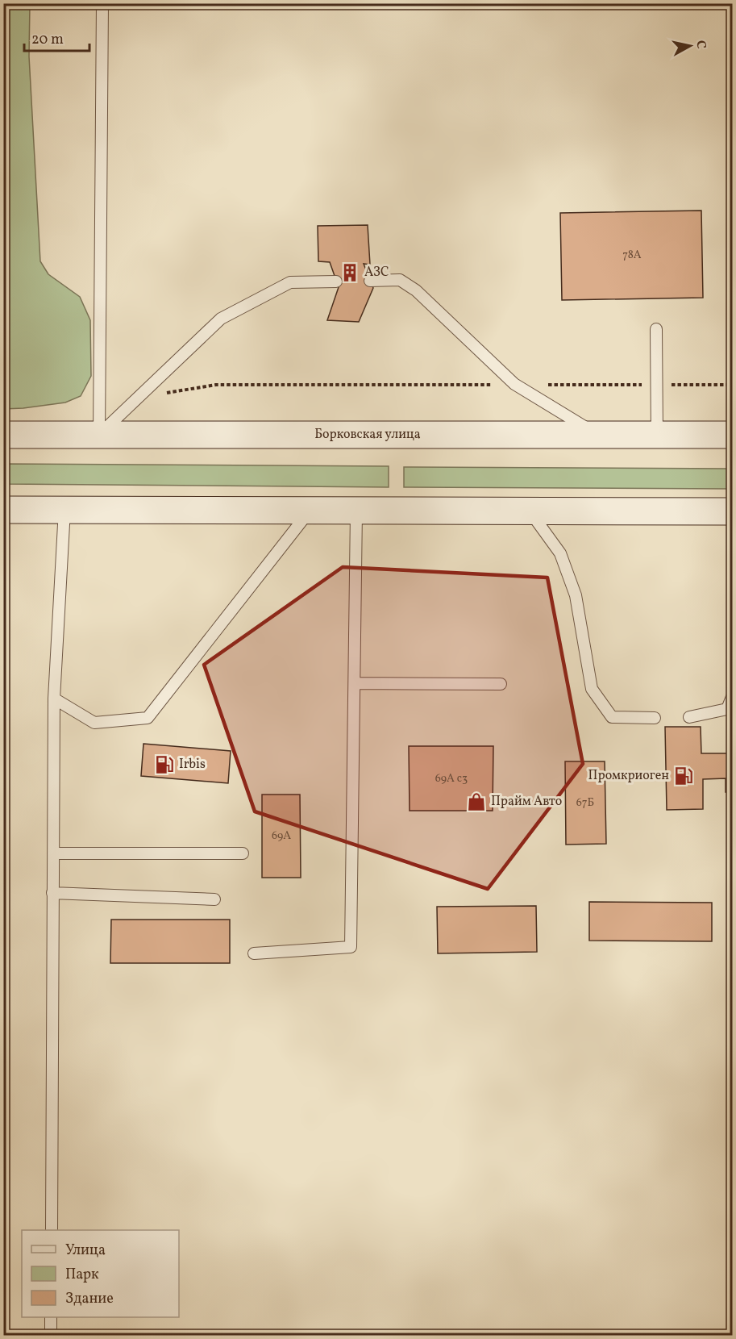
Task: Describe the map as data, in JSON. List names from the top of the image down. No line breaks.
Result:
{"streets":{"main road":["Борковская улица"]},"places":{"building":["АЗС"],"fuel station":["Irbis","Промкриоген"],"shop":["Прайм Авто"]},"house_numbers":["78А","69А с3","67Б","69А"],"legend":["Улица","Парк","Здание"],"scale_bar":"20 m","north":"right"}
